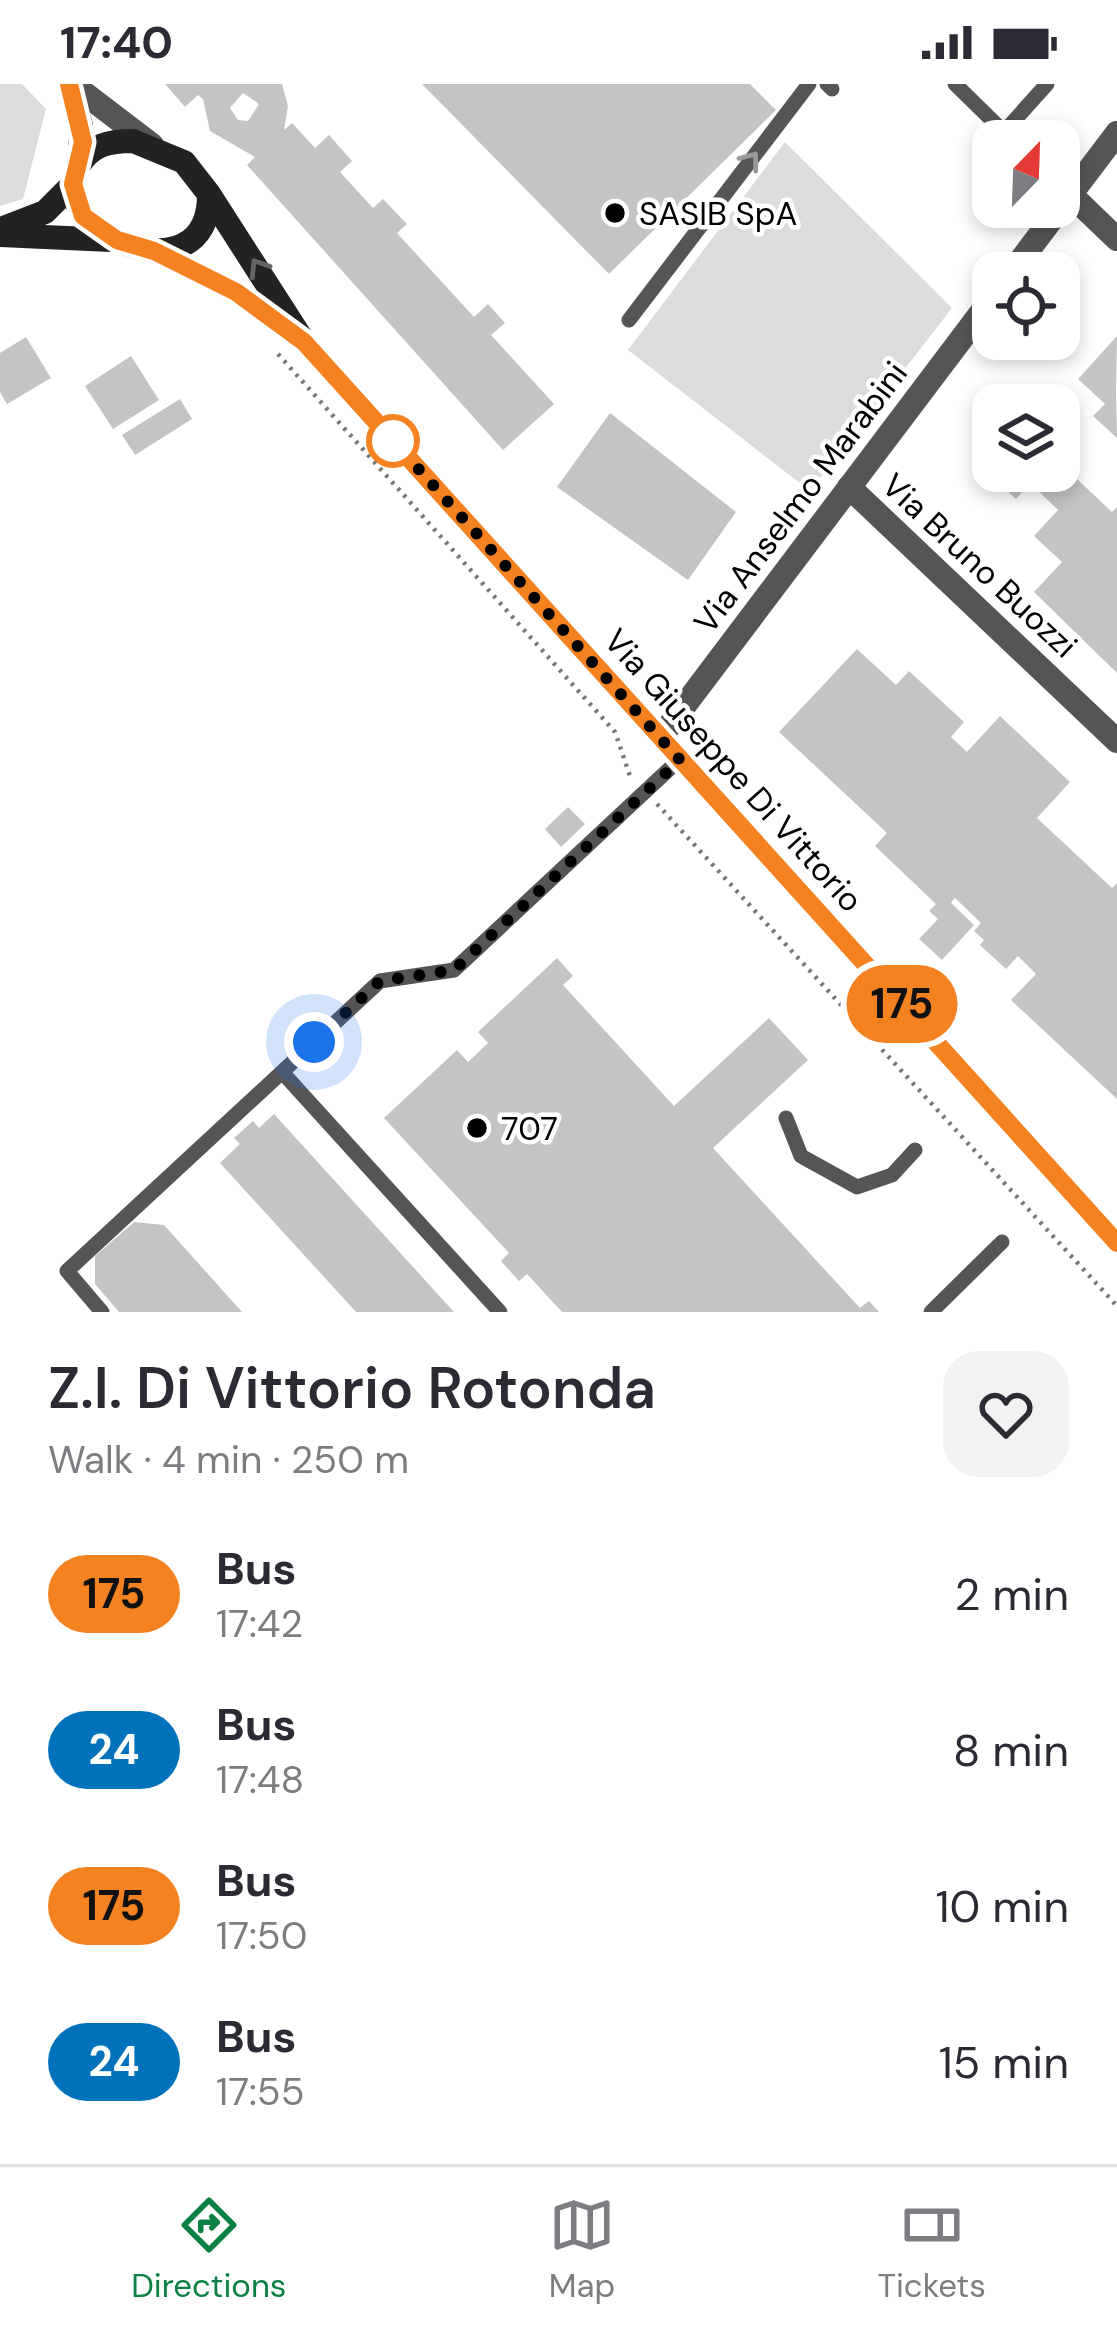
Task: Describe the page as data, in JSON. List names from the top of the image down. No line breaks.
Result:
{"streets":{"street":["Via Anselmo Marabini","Via Bruno Buozzi","Via Giuseppe Di Vittorio"]},"crossings":[["Via Anselmo Marabini","Via Bruno Buozzi"],["Via Anselmo Marabini","Via Giuseppe Di Vittorio"]],"places":["SASIB SpA","707"],"lines":["bus line 175"],"north":"top right","page":{"status":"17:40","on_map":"175","heading":["Z.I. Di Vittorio Rotonda","Walk · 4 min · 250 m"],"list":[{"mark":"175","name":"Bus","note":"17:42","value":"2 min"},{"mark":"24","name":"Bus","note":"17:48","value":"8 min"},{"mark":"175","name":"Bus","note":"17:50","value":"10 min"},{"mark":"24","name":"Bus","note":"17:55","value":"15 min"}],"tabs":["Directions","Map","Tickets"]}}
